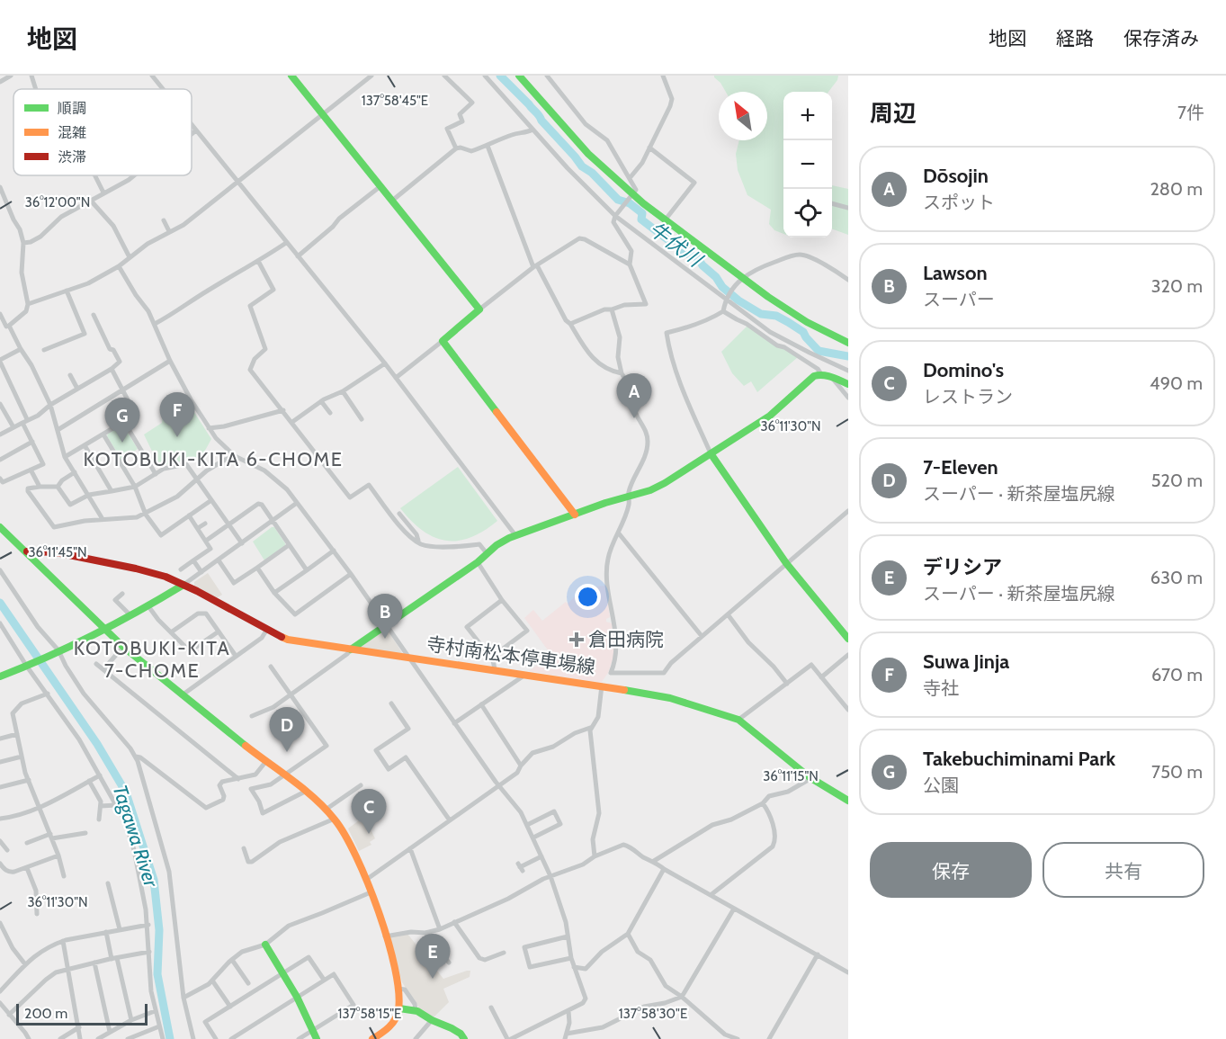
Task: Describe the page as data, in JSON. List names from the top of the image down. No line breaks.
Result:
{"streets":{"street":["寺村南松本停車場線"]},"districts":["KOTOBUKI-KITA 6-CHOME","KOTOBUKI-KITA 7-CHOME"],"water":["牛伏川","Tagawa River"],"places":{"health":["倉田病院"]},"legend":["順調","混雑","渋滞"],"scale_bar":"200 m","north":"top left","page":{"header":"地図","nav":["地図","経路","保存済み"],"heading":["周辺","7件"],"map_buttons":["+","−"],"list":[{"mark":"A","name":"Dōsojin","note":"スポット","value":"280 m"},{"mark":"B","name":"Lawson","note":"スーパー","value":"320 m"},{"mark":"C","name":"Domino's","note":"レストラン","value":"490 m"},{"mark":"D","name":"7-Eleven","note":"スーパー · 新茶屋塩尻線","value":"520 m"},{"mark":"E","name":"デリシア","note":"スーパー · 新茶屋塩尻線","value":"630 m"},{"mark":"F","name":"Suwa Jinja","note":"寺社","value":"670 m"},{"mark":"G","name":"Takebuchiminami Park","note":"公園","value":"750 m"}],"pins":["A","F","G","B","D","C","E"],"buttons":["保存","共有"],"scale":"200 m"},"coordinates":["137°58'45\"E","36°12'00\"N","36°11'30\"N","36°11'45\"N","36°11'15\"N","137°58'15\"E","137°58'30\"E"]}
